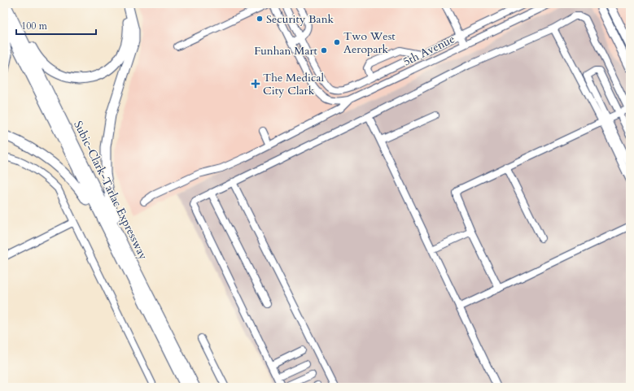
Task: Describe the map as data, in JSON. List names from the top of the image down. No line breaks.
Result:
{"streets":{"highway":["Subic-Clark-Tarlac Expressway"],"street":["5th Avenue"]},"places":{"other":["Security Bank","Two West Aeropark","Funhan Mart"],"health":["The Medical City Clark"]},"scale_bar":"100 m"}
